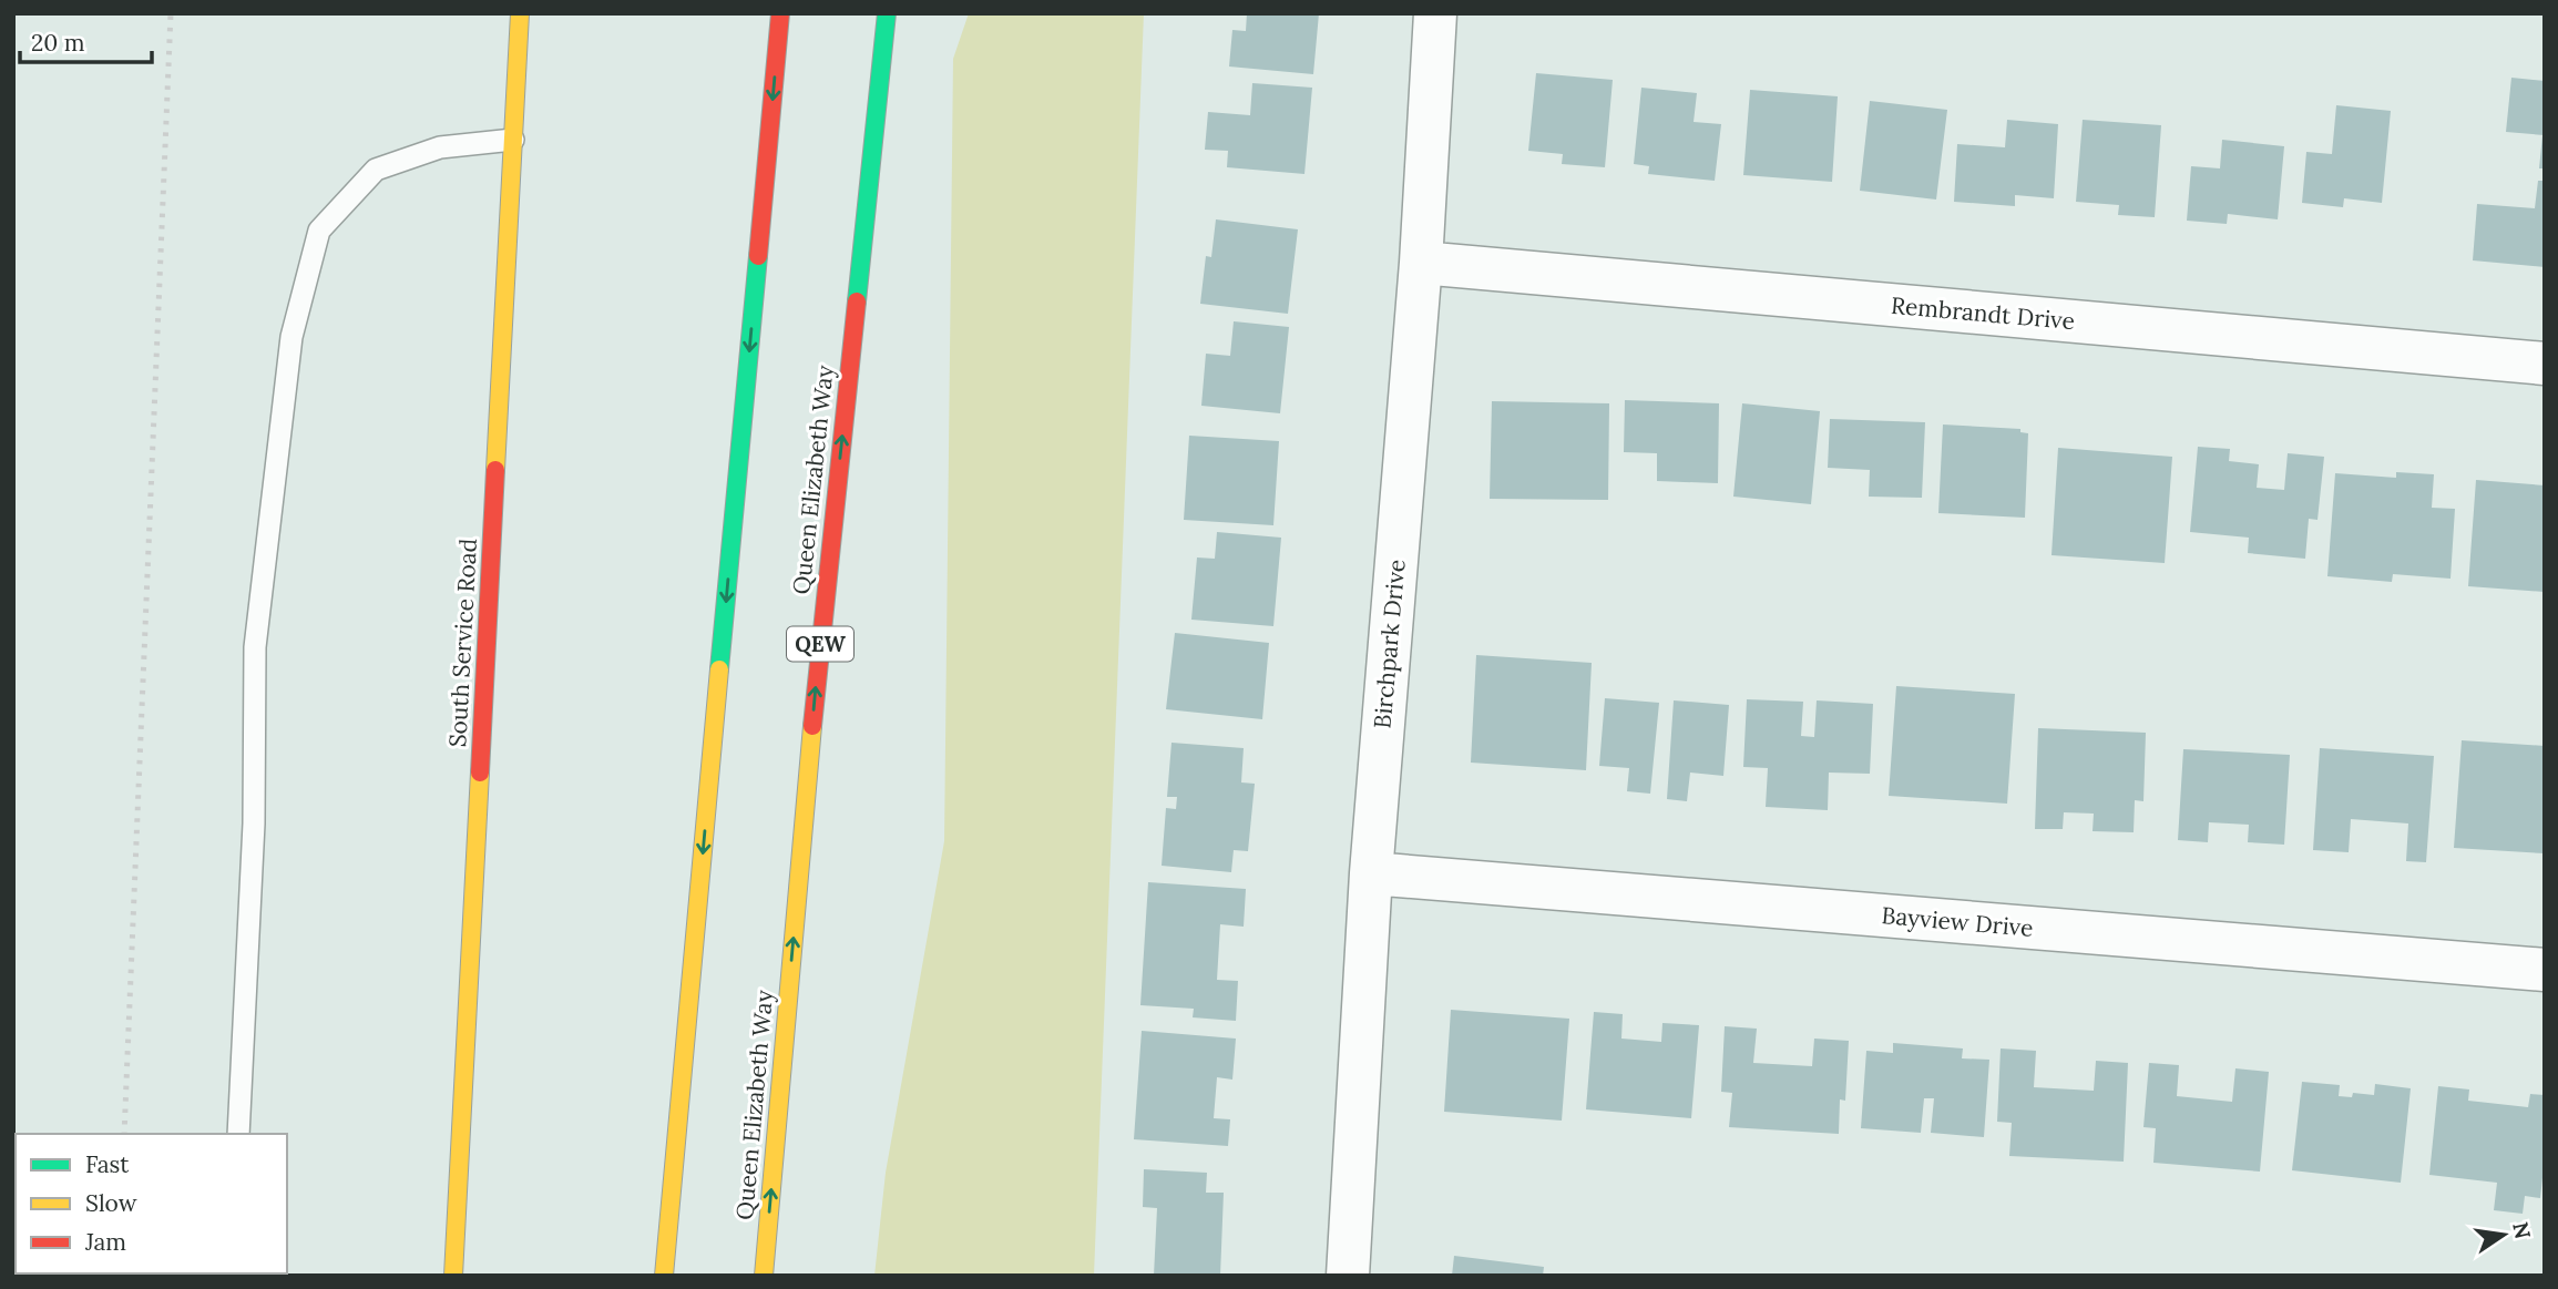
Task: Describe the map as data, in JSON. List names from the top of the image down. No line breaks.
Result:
{"streets":{"main road":["Queen Elizabeth Way","South Service Road","QEW"],"street":["Rembrandt Drive","Birchpark Drive","Bayview Drive"]},"crossings":[["Rembrandt Drive","Birchpark Drive"],["Birchpark Drive","Bayview Drive"]],"legend":["Fast","Slow","Jam"],"scale_bar":"20 m","north":"right"}
